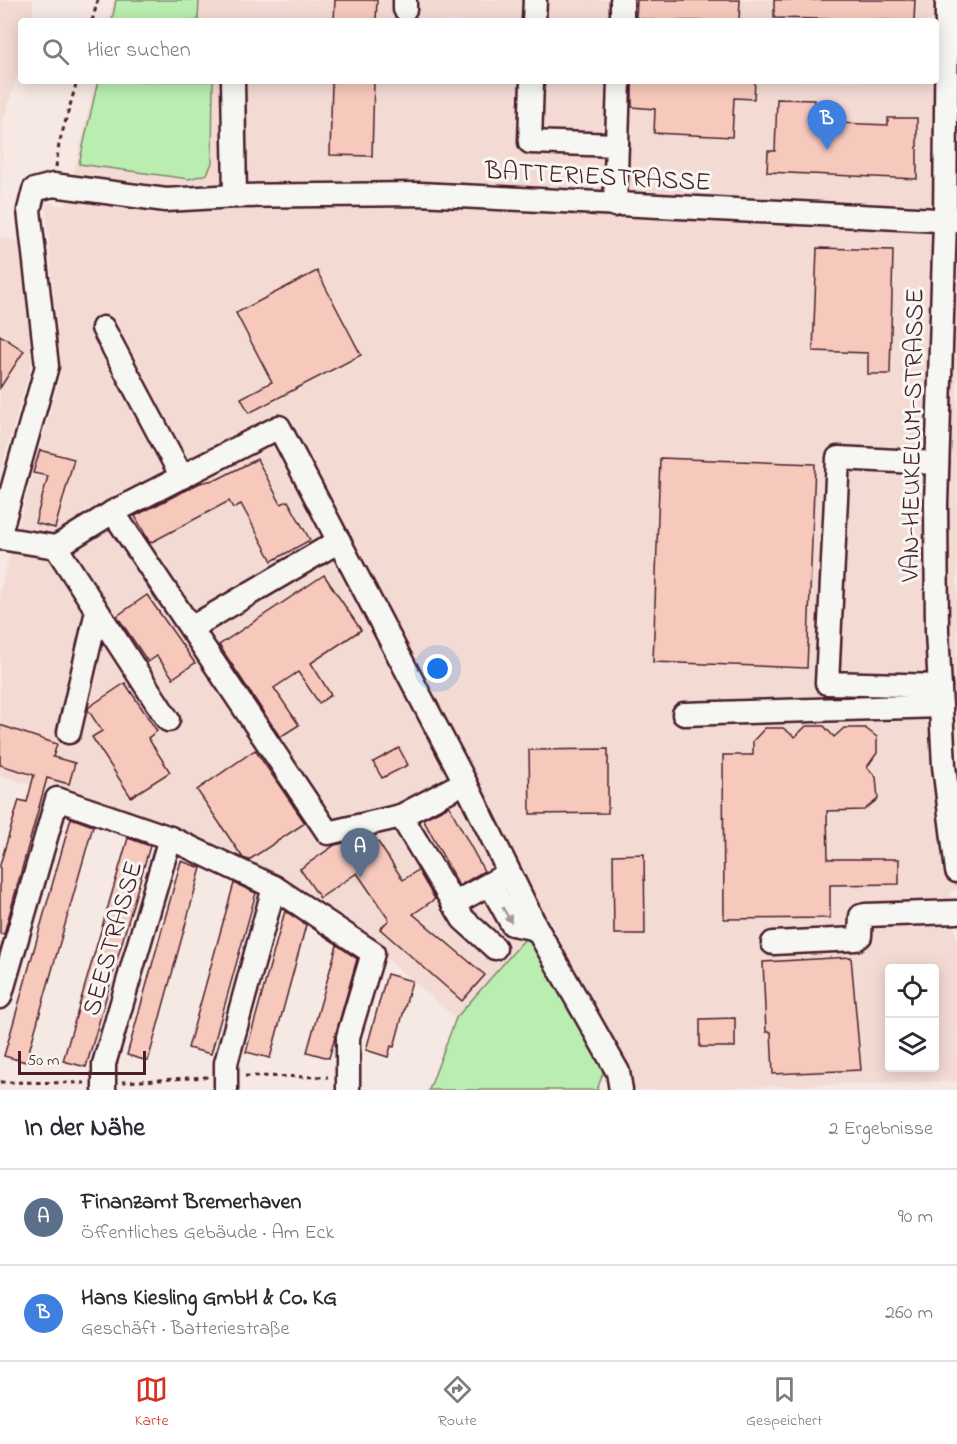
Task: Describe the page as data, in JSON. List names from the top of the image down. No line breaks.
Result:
{"streets":{"street":["BATTERIESTRASSE","VAN-HEUKELUM-STRASSE","SEESTRASSE"]},"crossings":[["BATTERIESTRASSE","VAN-HEUKELUM-STRASSE"]],"scale_bar":"50 m","page":{"search":"Hier suchen","pins":["B","A"],"scale":"50 m","heading":["In der Nähe","2 Ergebnisse"],"list":[{"mark":"A","name":"Finanzamt Bremerhaven","note":"Öffentliches Gebäude · Am Eck","value":"90 m"},{"mark":"B","name":"Hans Kiesling GmbH & Co. KG","note":"Geschäft · Batteriestraße","value":"260 m"}],"nav":["Karte","Route","Gespeichert"]}}
